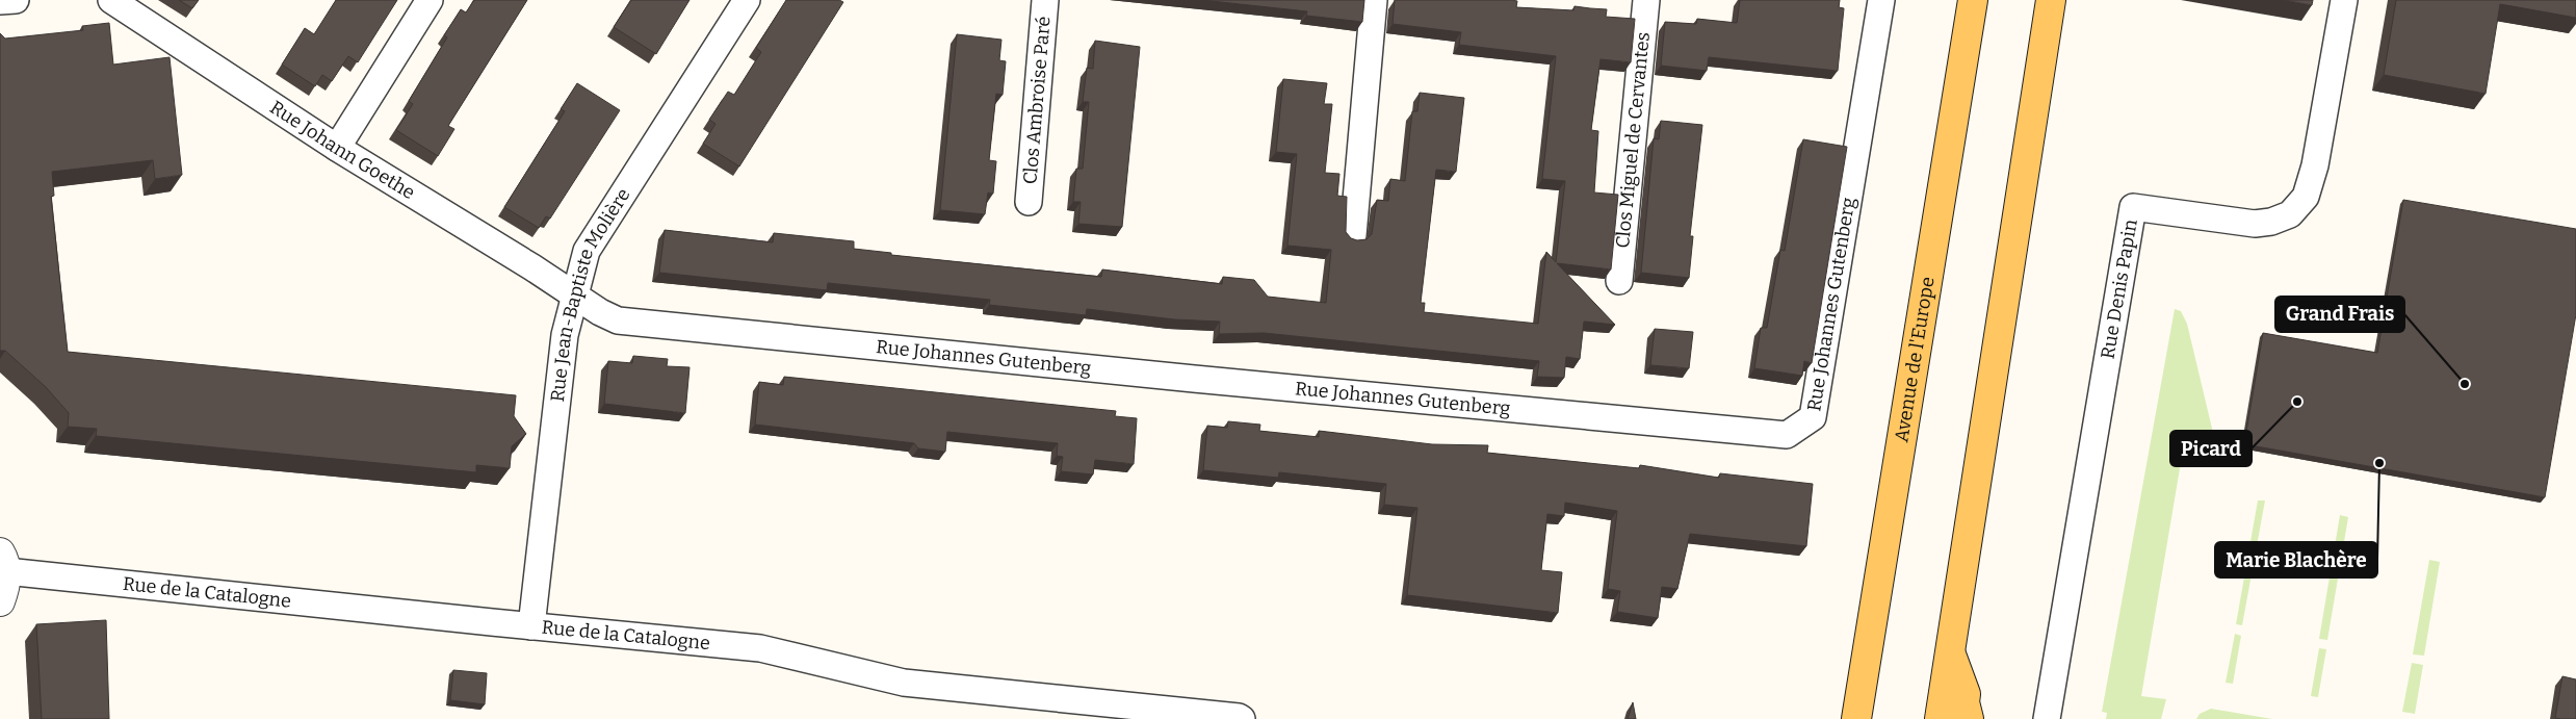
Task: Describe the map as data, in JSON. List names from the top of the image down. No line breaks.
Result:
{"streets":{"main road":["Avenue de l'Europe"],"street":["Clos Ambroise Paré","Clos Miguel de Cervantes","Rue Johann Goethe","Rue Denis Papin","Rue Jean-Baptiste Molière","Rue Johannes Gutenberg","Rue de la Catalogne"]},"crossings":[["Rue Johann Goethe","Rue Jean-Baptiste Molière"],["Rue Johann Goethe","Rue Johannes Gutenberg"],["Rue Jean-Baptiste Molière","Rue Johannes Gutenberg"],["Rue Jean-Baptiste Molière","Rue de la Catalogne"]],"places":["Grand Frais","Picard","Marie Blachère"]}
